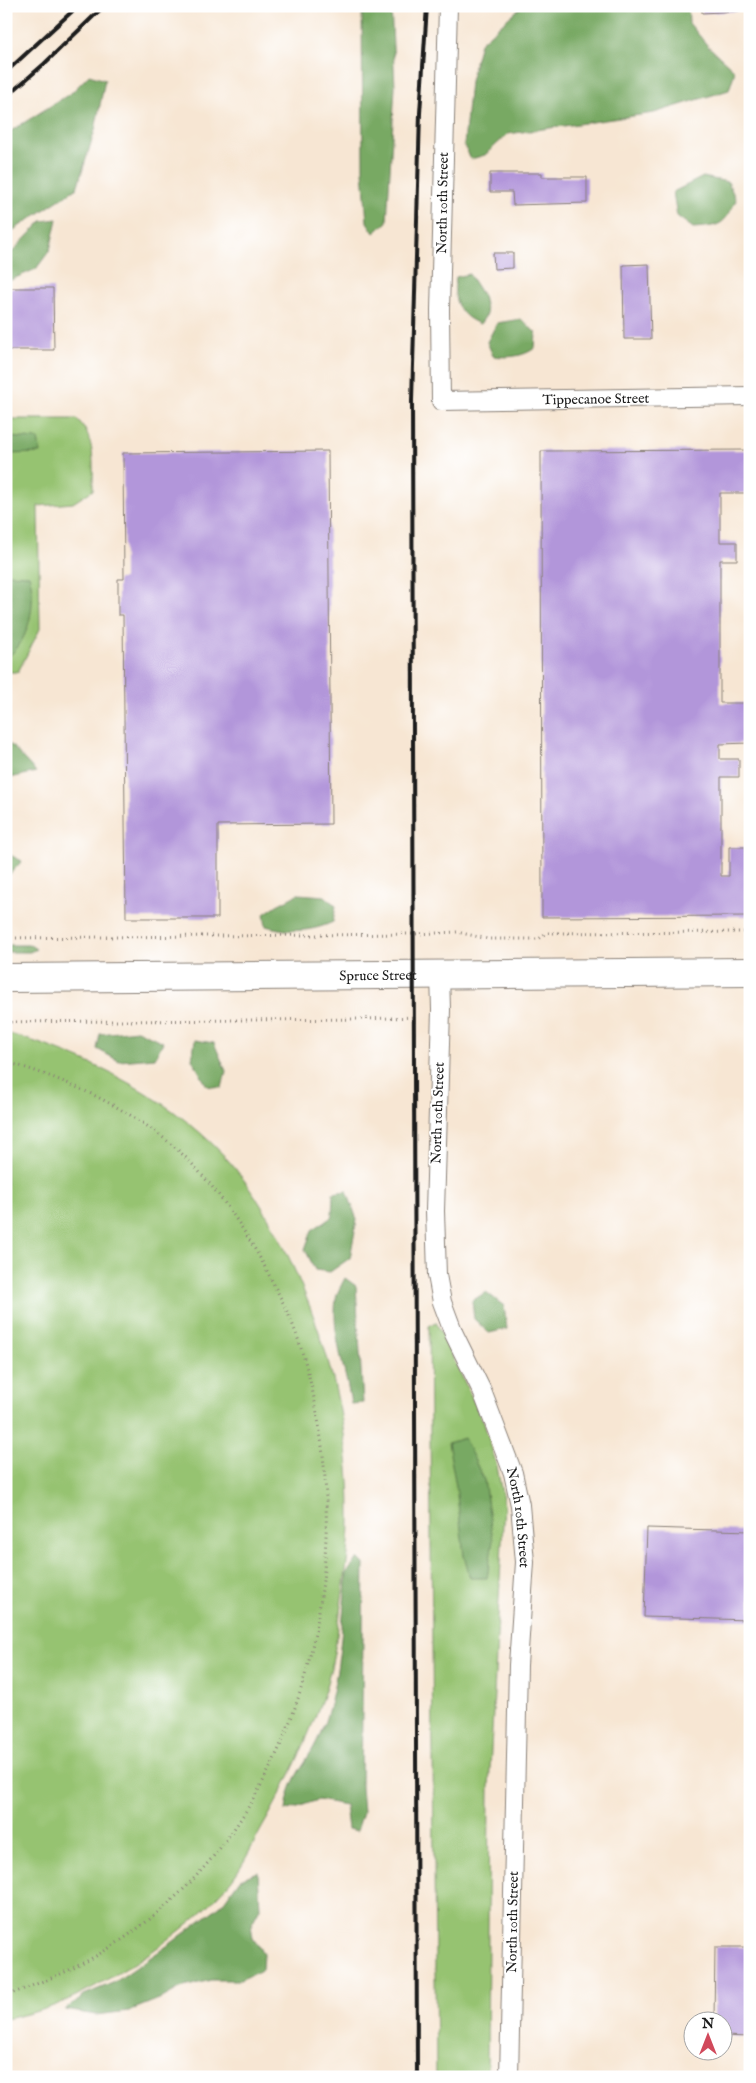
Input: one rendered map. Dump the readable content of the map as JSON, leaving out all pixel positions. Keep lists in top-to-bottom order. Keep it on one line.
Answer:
{"streets":{"street":["Spruce Street"],"lane":["North 10th Street","Tippecanoe Street"]},"crossings":[["North 10th Street","Tippecanoe Street"],["North 10th Street","Spruce Street"]],"north":"top"}
